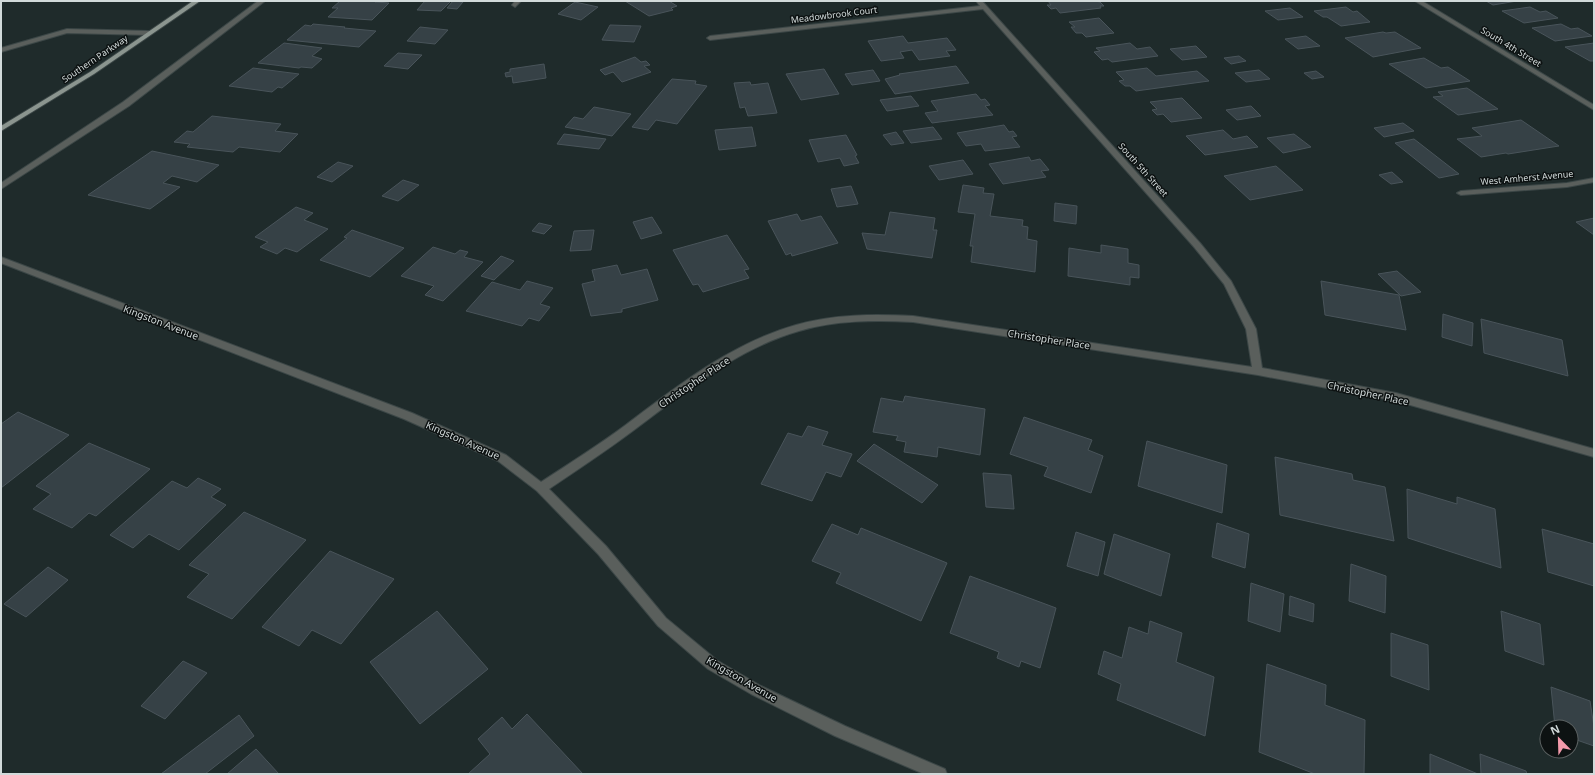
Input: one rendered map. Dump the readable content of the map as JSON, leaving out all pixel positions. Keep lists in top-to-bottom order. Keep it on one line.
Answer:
{"streets":{"main road":["Southern Parkway"],"street":["Meadowbrook Court","South 4th Street","South 5th Street","West Amherst Avenue","Kingston Avenue","Christopher Place"]},"crossings":[["Meadowbrook Court","South 5th Street"],["South 5th Street","Christopher Place"],["Kingston Avenue","Christopher Place"]],"north":"top left"}
